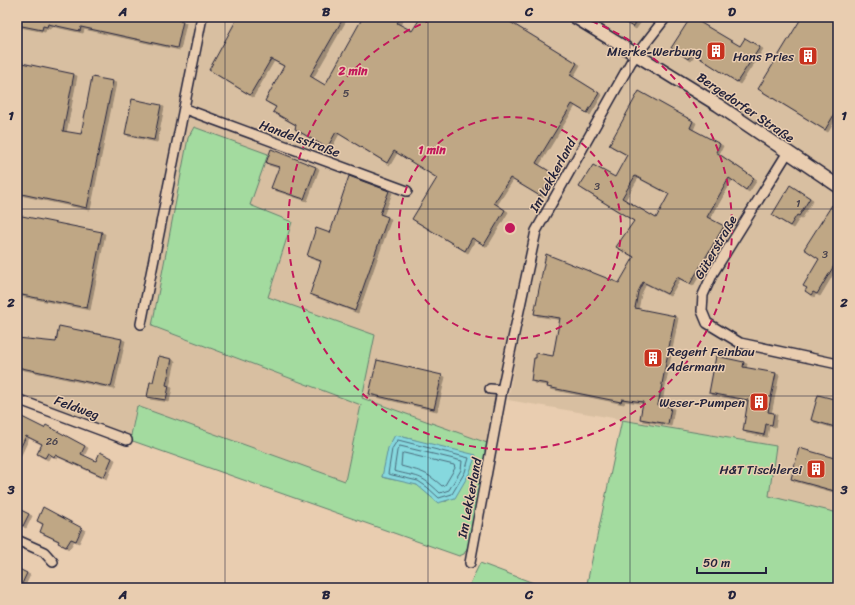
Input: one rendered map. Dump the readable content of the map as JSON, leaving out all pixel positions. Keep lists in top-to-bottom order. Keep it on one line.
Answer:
{"streets":{"street":["Bergedorfer Straße","Handelsstraße","Im Lekkerland","Güterstraße","Feldweg"]},"crossings":[["Bergedorfer Straße","Im Lekkerland"],["Bergedorfer Straße","Güterstraße"]],"places":{"building":["Mierke-Werbung","Hans Pries","Regent Feinbau Adermann","Weser-Pumpen","H&T Tischlerei"]},"house_numbers":["5","3","1","3","26"],"scale_bar":"50 m","grid":{"columns":["A","B","C","D"],"rows":["1","2","3"]},"rings":["2 min","1 min"]}
